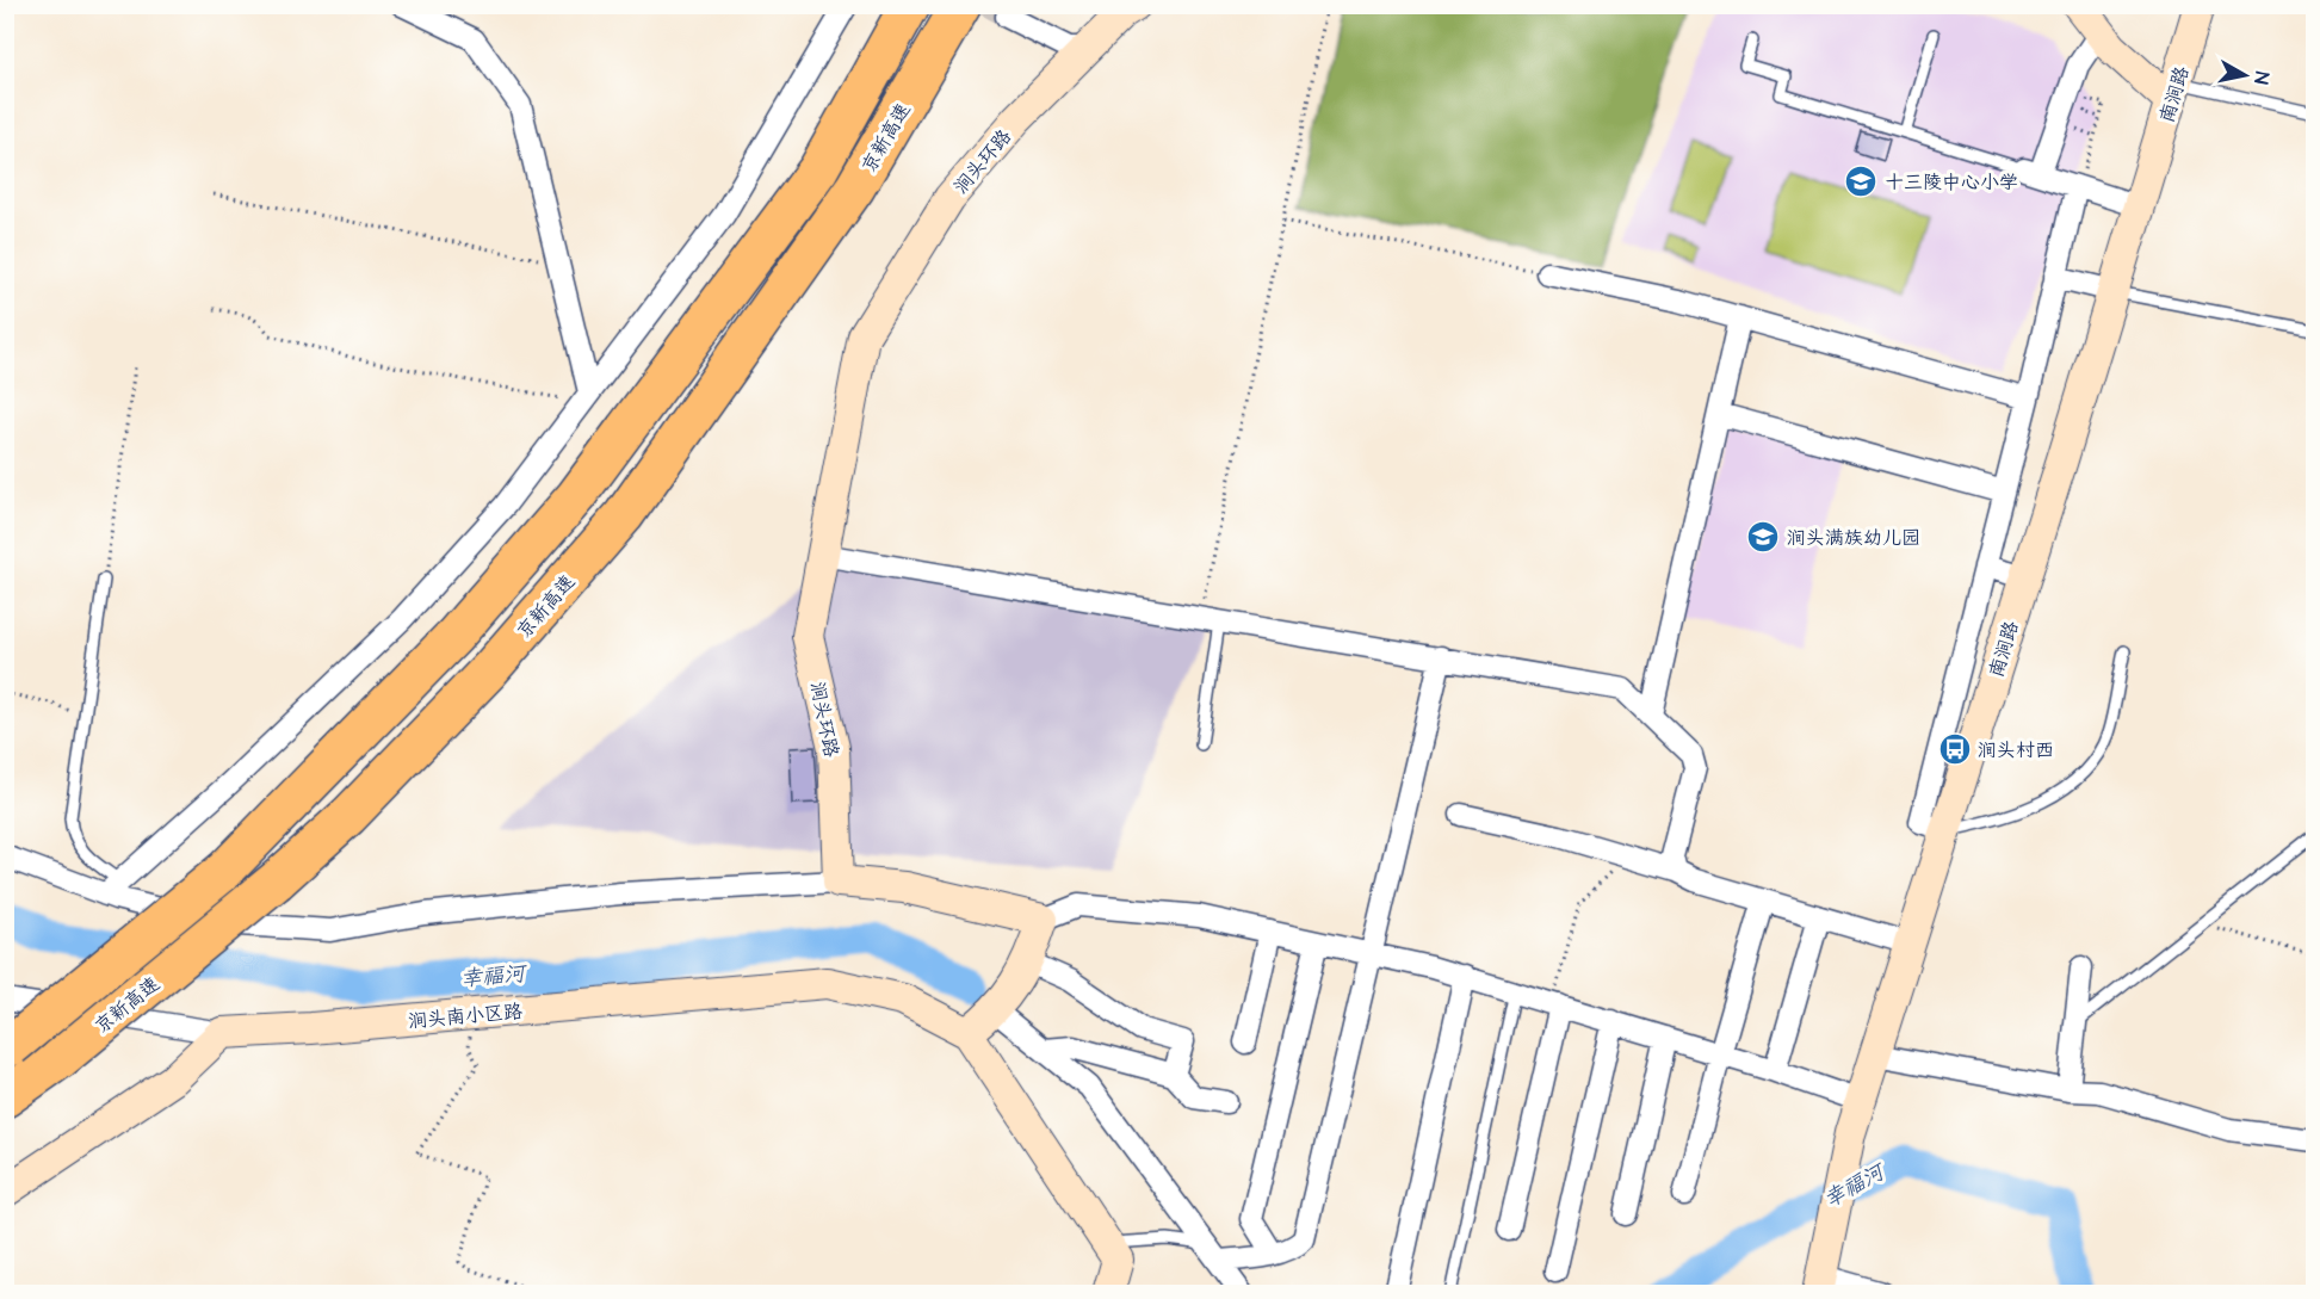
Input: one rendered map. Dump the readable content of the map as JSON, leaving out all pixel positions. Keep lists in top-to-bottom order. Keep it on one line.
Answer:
{"streets":{"highway":["京新高速"],"street":["南涧路","涧头环路","涧头南小区路"]},"water":["幸福河"],"places":{"school or university":["十三陵中心小学","涧头满族幼儿园"],"bus stop":["涧头村西"]},"north":"right"}
